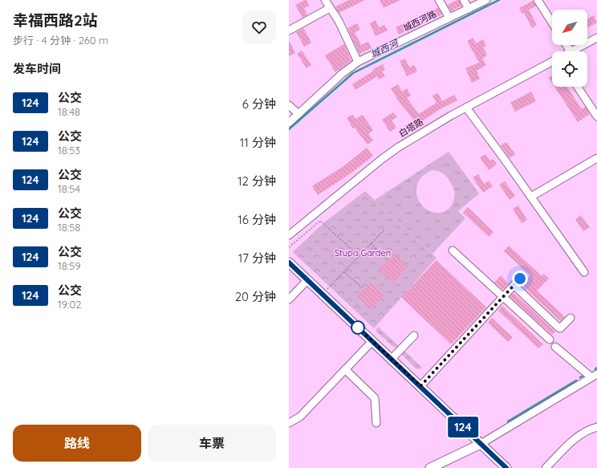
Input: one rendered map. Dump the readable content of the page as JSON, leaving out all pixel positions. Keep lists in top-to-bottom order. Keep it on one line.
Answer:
{"streets":{"street":["城西河路","白塔路"]},"water":["城西河"],"parks":["Stupa Garden"],"lines":["bus line 124"],"north":"bottom left","page":{"heading":[["幸福西路2站","步行 · 4 分钟 · 260 m"],"发车时间"],"on_map":"124","list":[{"mark":"124","name":"公交","note":"18:48","value":"6 分钟"},{"mark":"124","name":"公交","note":"18:53","value":"11 分钟"},{"mark":"124","name":"公交","note":"18:54","value":"12 分钟"},{"mark":"124","name":"公交","note":"18:58","value":"16 分钟"},{"mark":"124","name":"公交","note":"18:59","value":"17 分钟"},{"mark":"124","name":"公交","note":"19:02","value":"20 分钟"}],"buttons":["路线","车票"]}}
